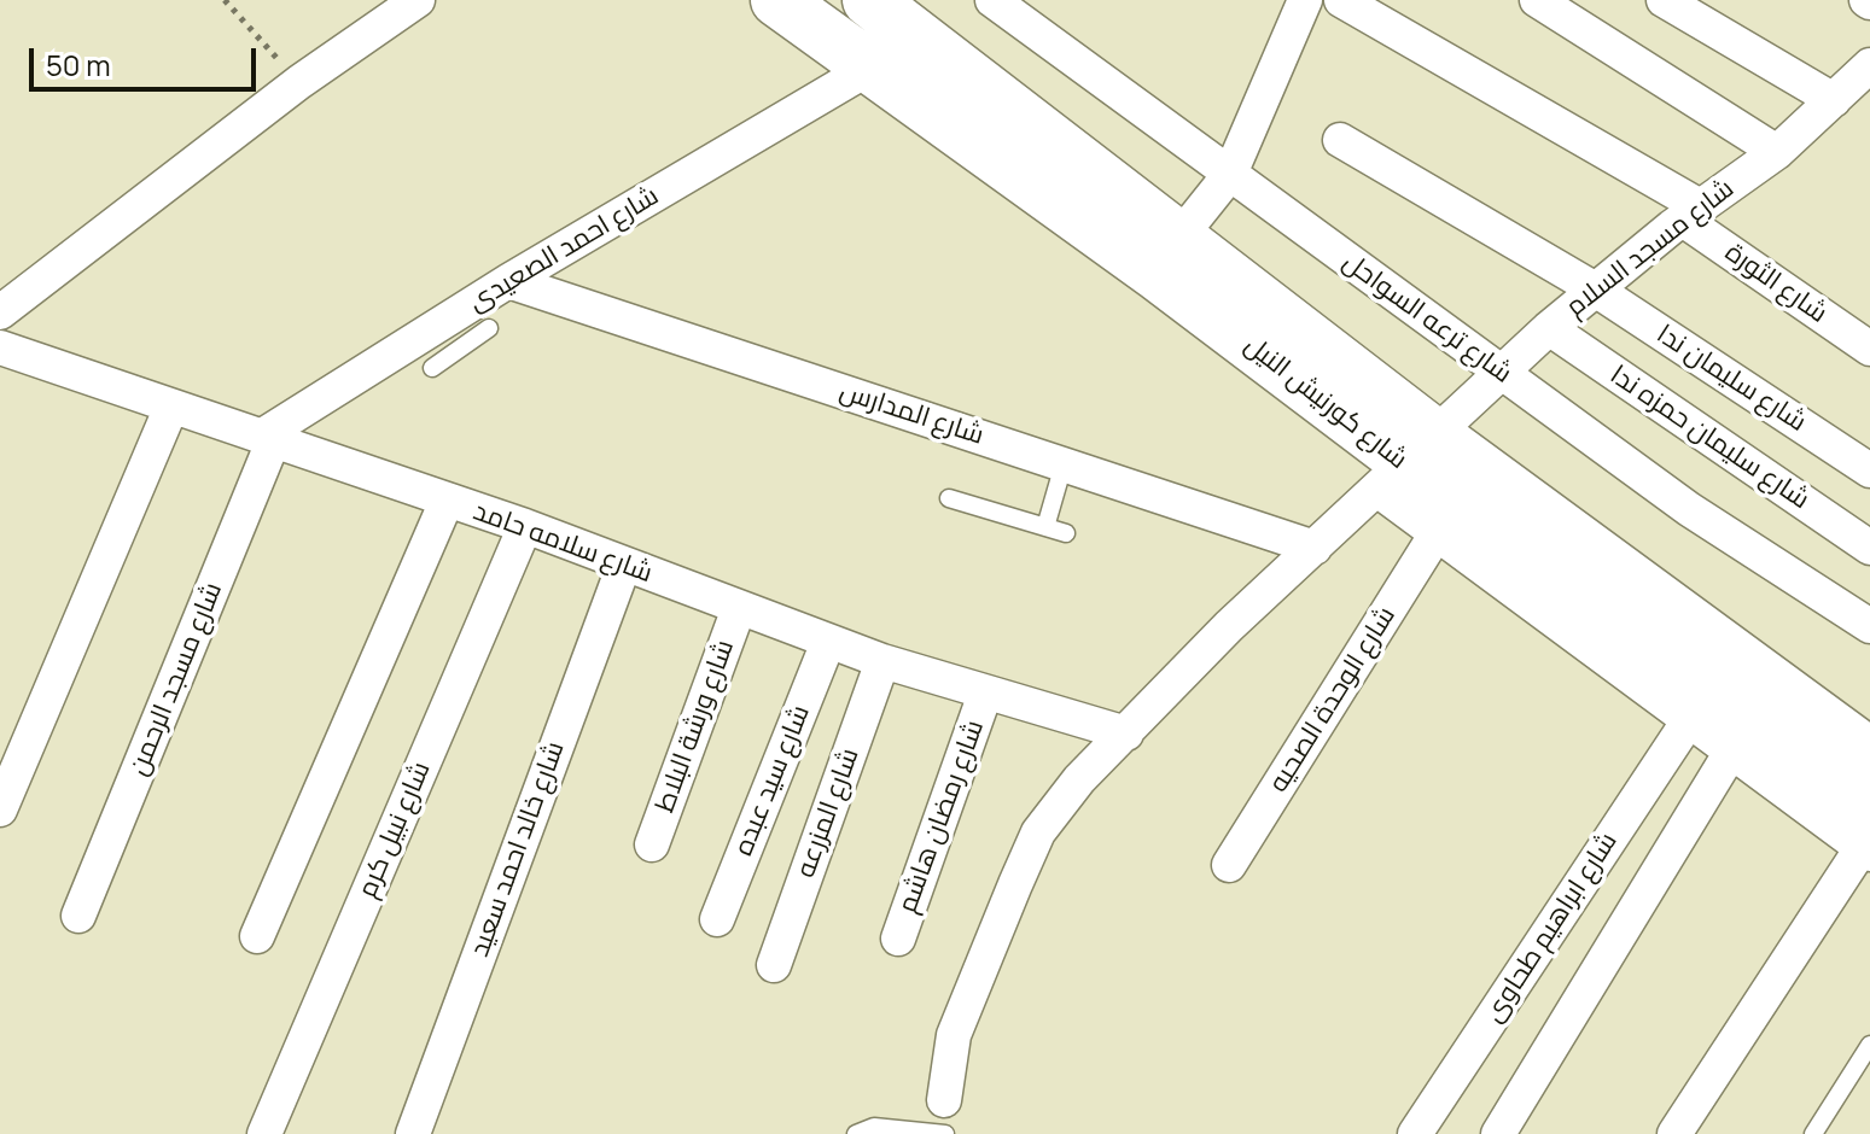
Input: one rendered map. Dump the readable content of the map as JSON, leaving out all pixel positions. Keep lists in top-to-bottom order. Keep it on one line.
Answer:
{"streets":{"main road":["شارع كورنيش النيل"],"street":["شارع مسجد السلام","شارع احمد الصعيدى","شارع الثورة","شارع ترعه السواحل","شارع سليمان ندا","شارع المدارس","شارع سليمان حمزه ندا","شارع سلامه حامد","شارع مسجد الرحمن","شارع الوحدة الصحيه","شارع ورشة البلاط","شارع سيد عبده","شارع المزرعه","شارع رمضان هاشم","شارع نبيل كرم","شارع خالد احمد سعيد","شارع ابراهيم طحاوى"]},"crossings":[["شارع مسجد السلام","شارع الثورة"],["شارع مسجد السلام","شارع ترعه السواحل"],["شارع مسجد السلام","شارع سليمان ندا"],["شارع مسجد السلام","شارع كورنيش النيل"],["شارع مسجد السلام","شارع المدارس"],["شارع مسجد السلام","شارع سليمان حمزه ندا"],["شارع مسجد السلام","شارع سلامه حامد"],["شارع احمد الصعيدى","شارع كورنيش النيل"],["شارع احمد الصعيدى","شارع المدارس"],["شارع احمد الصعيدى","شارع سلامه حامد"],["شارع احمد الصعيدى","شارع مسجد الرحمن"],["شارع سلامه حامد","شارع مسجد الرحمن"],["شارع سلامه حامد","شارع ورشة البلاط"],["شارع سلامه حامد","شارع سيد عبده"],["شارع سلامه حامد","شارع المزرعه"],["شارع سلامه حامد","شارع رمضان هاشم"],["شارع سلامه حامد","شارع نبيل كرم"],["شارع سلامه حامد","شارع خالد احمد سعيد"]],"scale_bar":"50 m"}
